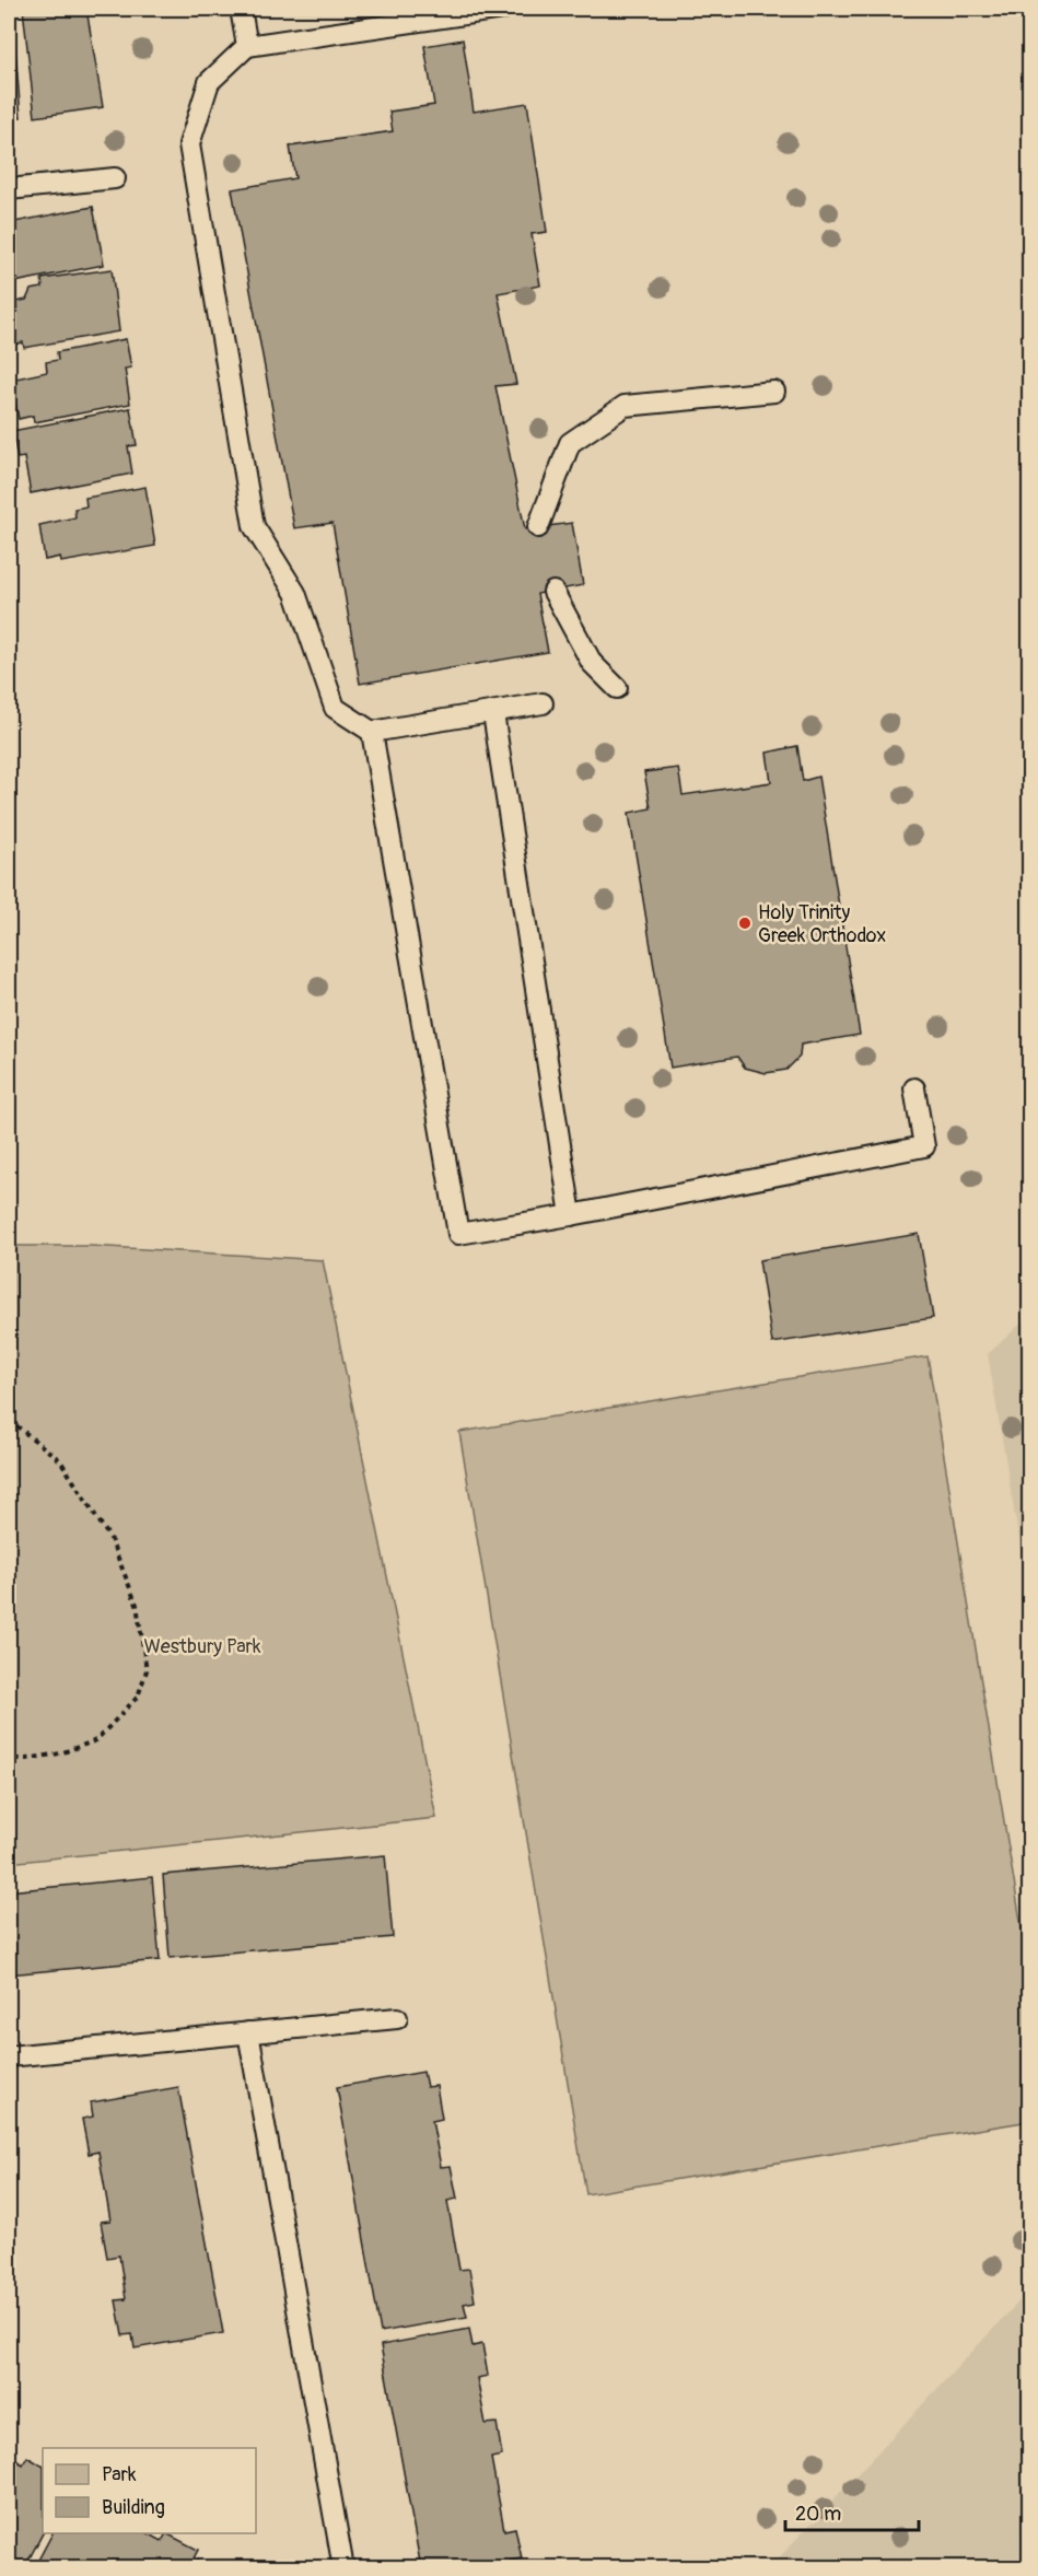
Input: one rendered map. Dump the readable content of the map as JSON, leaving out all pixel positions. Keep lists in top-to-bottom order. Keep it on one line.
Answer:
{"parks":["Westbury Park"],"places":["Holy Trinity Greek Orthodox"],"legend":["Park","Building"],"scale_bar":"20 m"}
